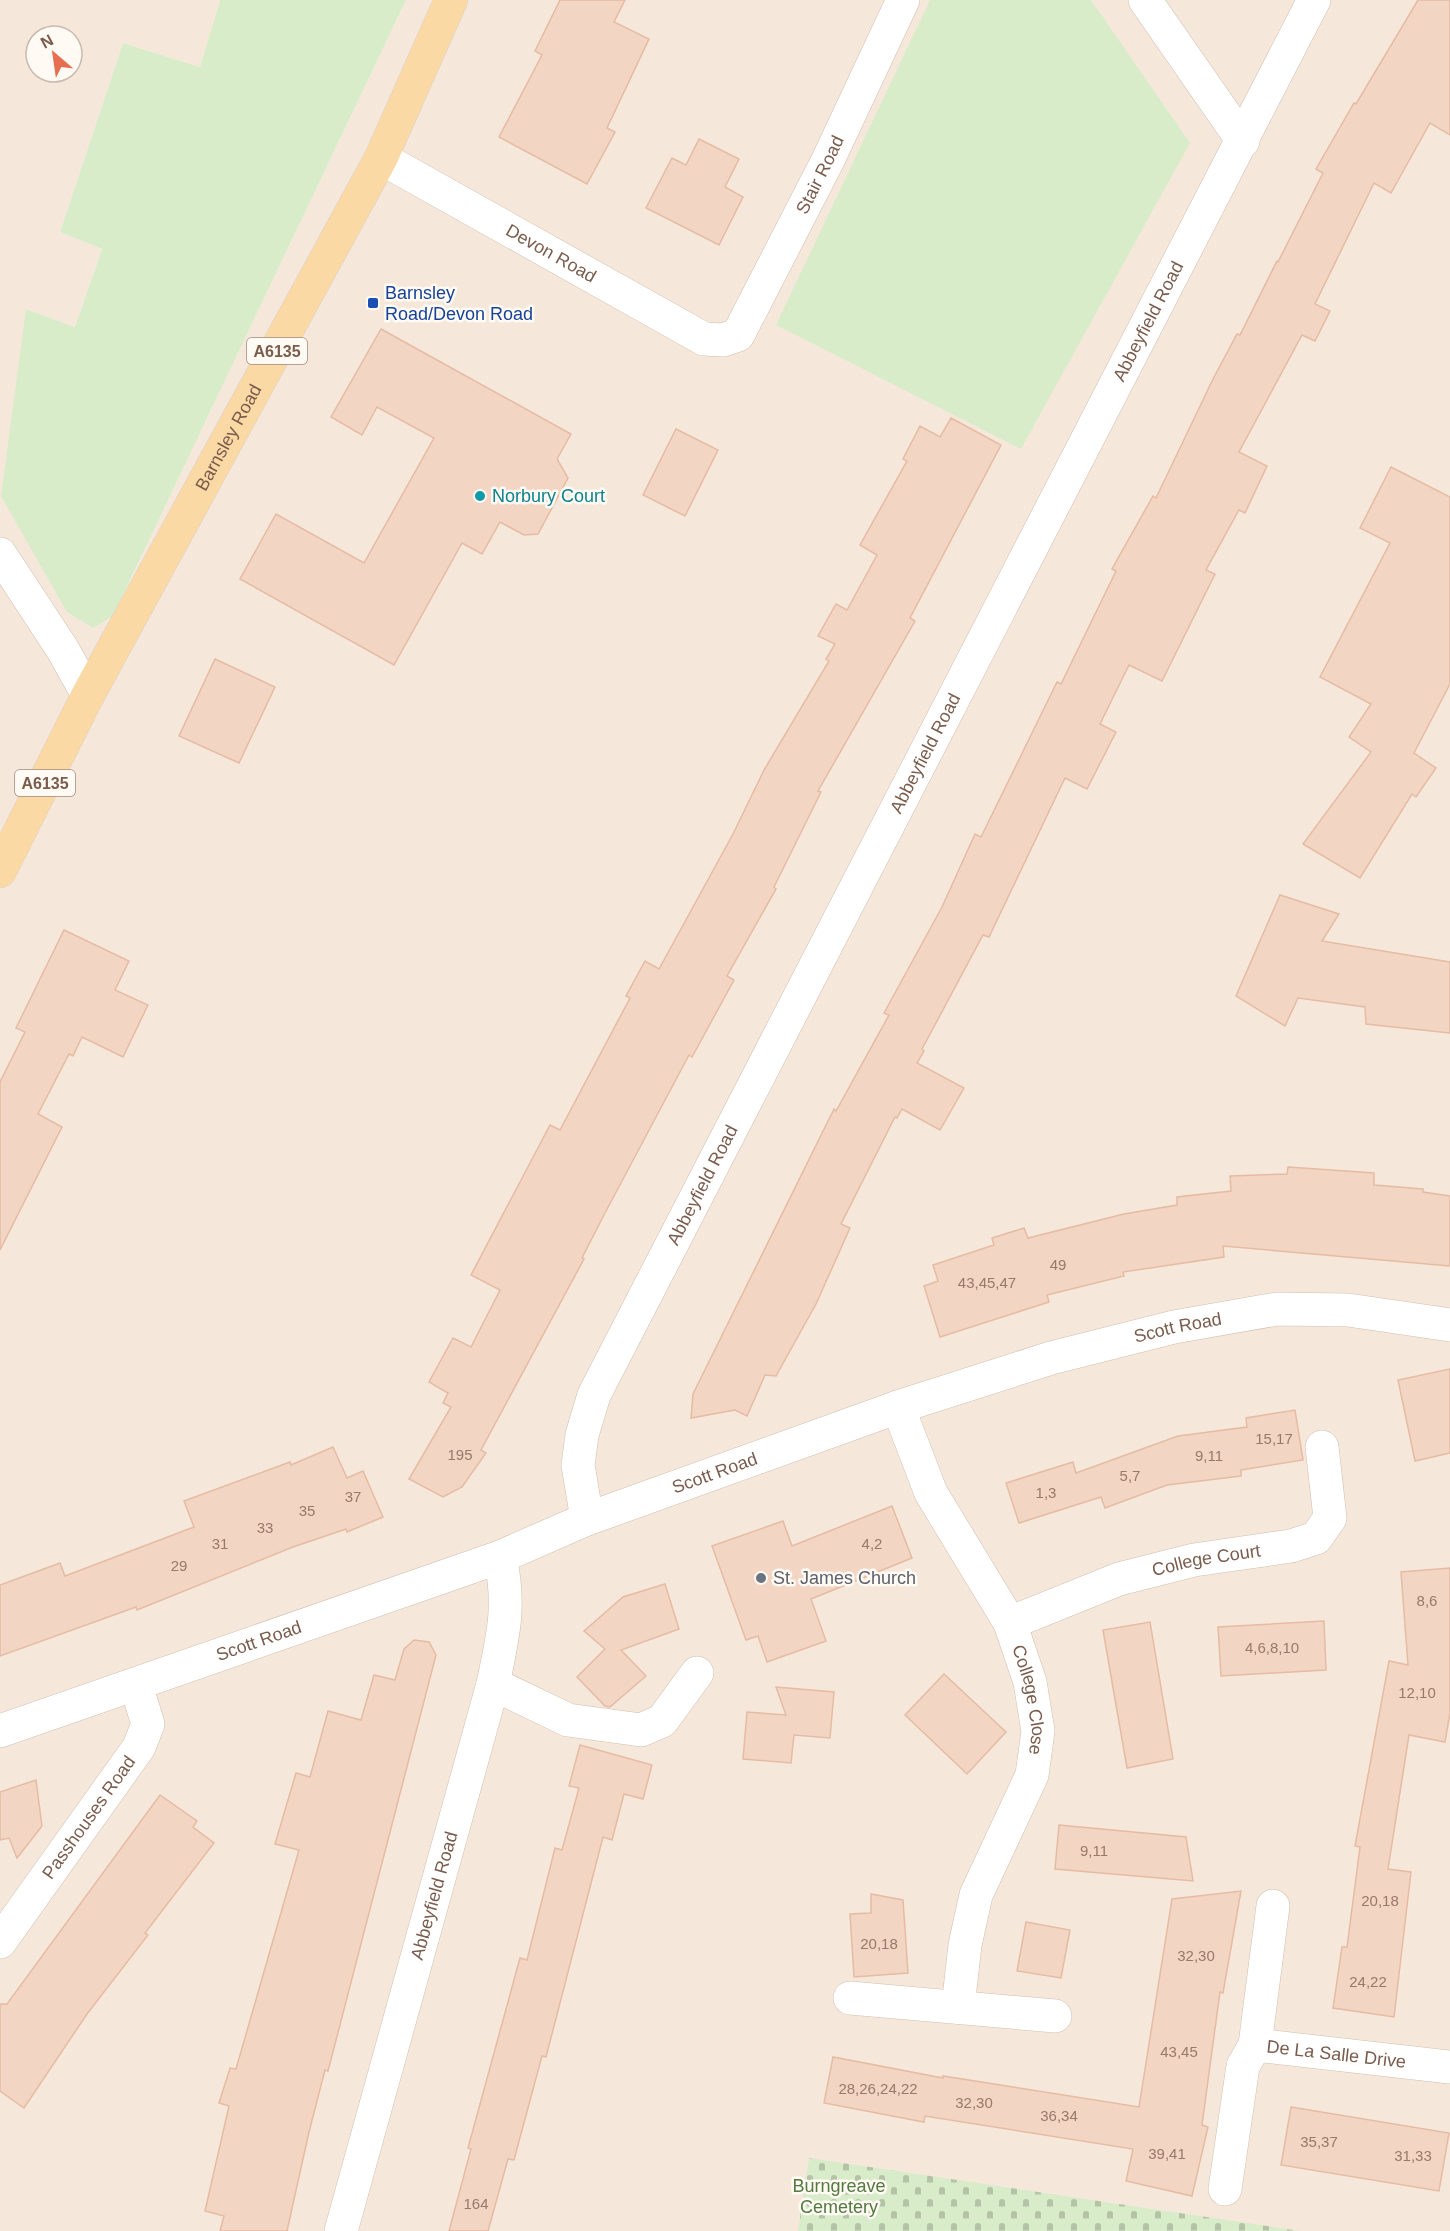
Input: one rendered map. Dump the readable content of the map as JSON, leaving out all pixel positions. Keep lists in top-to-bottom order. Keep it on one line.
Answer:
{"streets":{"main road":["A6135","Barnsley Road"],"street":["Stair Road","Devon Road","Abbeyfield Road","Scott Road","College Court","College Close","Passhouses Road","De La Salle Drive"]},"crossings":[["Stair Road","Devon Road"],["Devon Road","Barnsley Road"],["Abbeyfield Road","Scott Road"],["Scott Road","College Close"],["Scott Road","Passhouses Road"],["College Court","College Close"]],"parks":["Burngreave Cemetery"],"places":{"transit":["Barnsley Road/Devon Road"],"other":["Norbury Court","St. James Church"]},"house_numbers":["49","43,45,47","15,17","195","9,11","5,7","1,3","37","35","33","31","4,2","29","8,6","4,6,8,10","12,10","9,11","20,18","20,18","32,30","24,22","43,45","28,26,24,22","32,30","36,34","35,37","39,41","31,33","164"],"north":"top left"}
